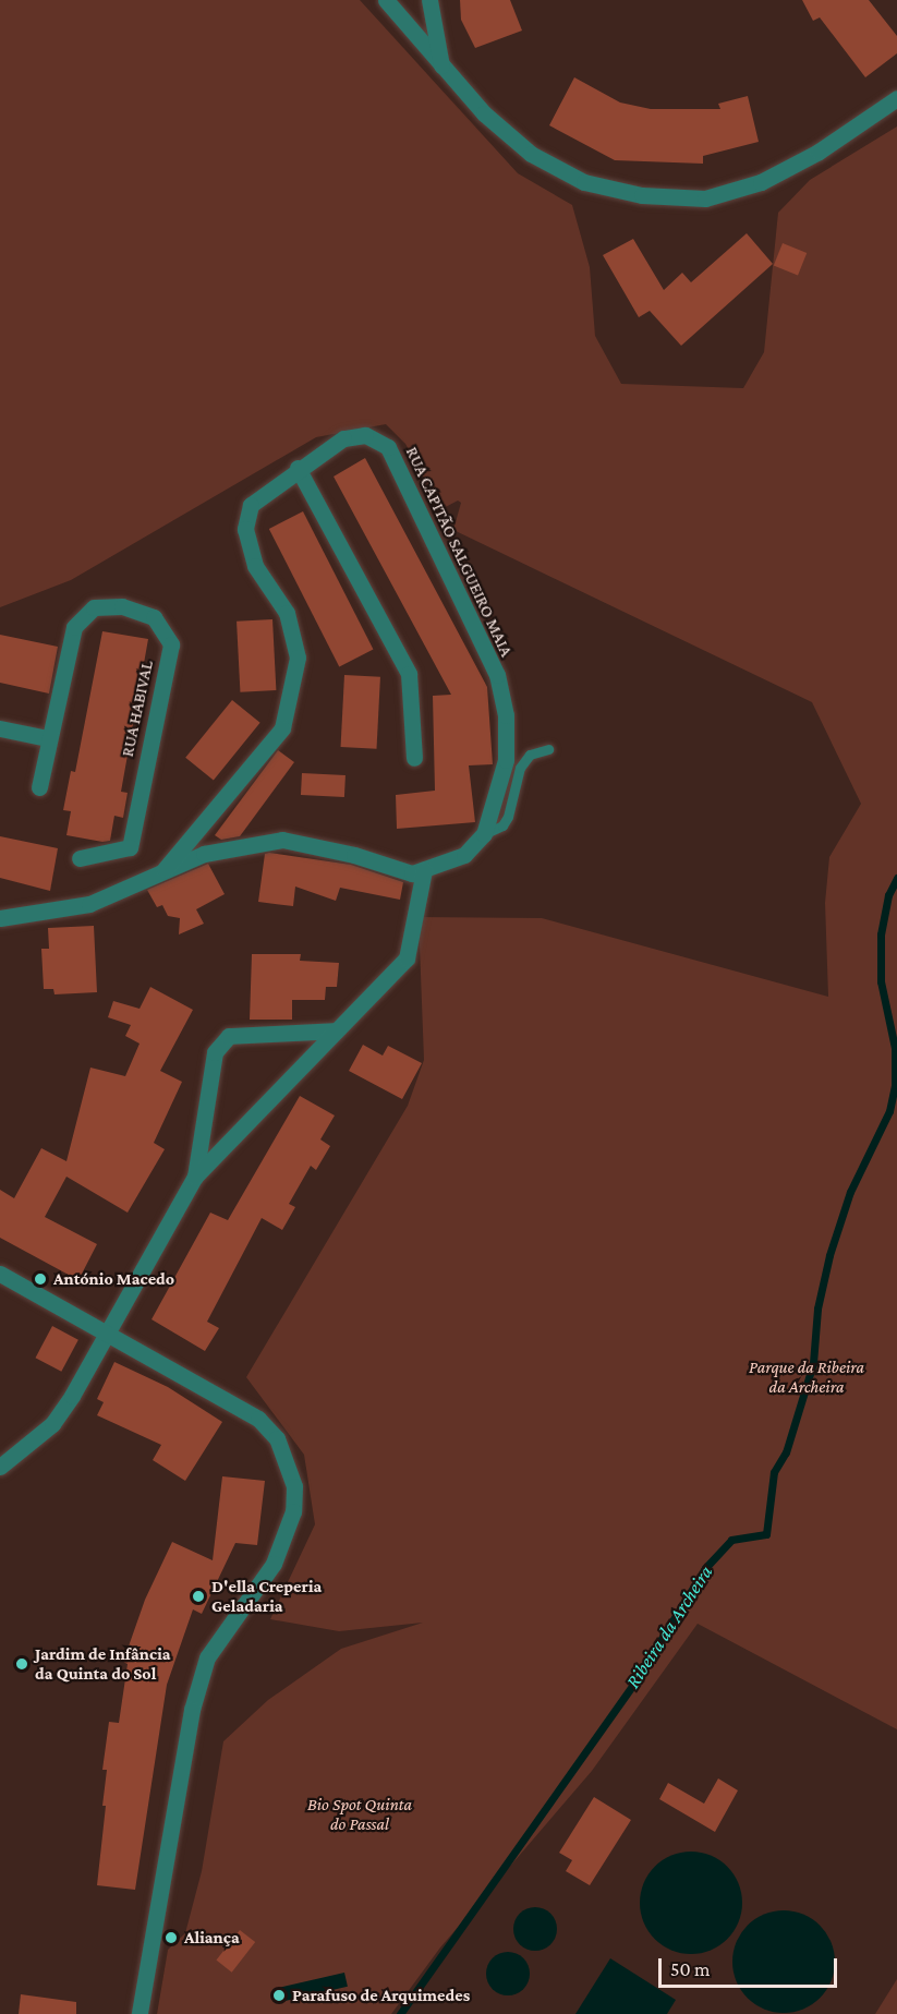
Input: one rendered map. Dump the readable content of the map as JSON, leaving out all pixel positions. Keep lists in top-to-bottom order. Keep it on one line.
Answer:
{"streets":{"street":["RUA CAPITÃO SALGUEIRO MAIA","RUA HABIVAL"]},"water":["Ribeira da Archeira"],"parks":["Parque da Ribeira da Archeira","Bio Spot Quinta do Passal"],"places":["António Macedo","D'ella Creperia Geladaria","Jardim de Infância da Quinta do Sol","Aliança","Parafuso de Arquimedes"],"scale_bar":"50 m"}
